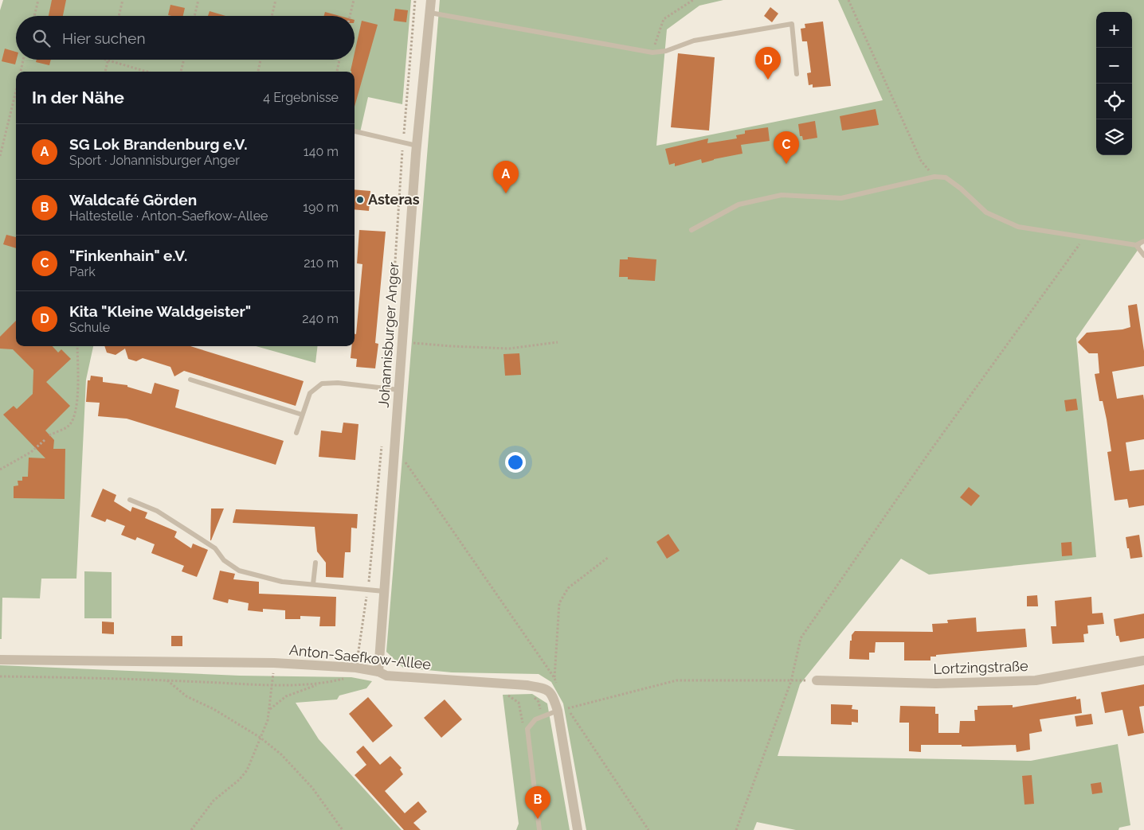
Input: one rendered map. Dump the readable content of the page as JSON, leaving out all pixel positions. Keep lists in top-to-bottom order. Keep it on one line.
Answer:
{"streets":{"street":["Johannisburger Anger","Anton-Saefkow-Allee","Lortzingstraße"]},"crossings":[["Johannisburger Anger","Anton-Saefkow-Allee"]],"places":["Asteras"],"page":{"map_buttons":["+","−"],"search":"Hier suchen","pins":["D","C","A","B"],"heading":["In der Nähe","4 Ergebnisse"],"list":[{"mark":"A","name":"SG Lok Brandenburg e.V.","note":"Sport · Johannisburger Anger","value":"140 m"},{"mark":"B","name":"Waldcafé Görden","note":"Haltestelle · Anton-Saefkow-Allee","value":"190 m"},{"mark":"C","name":"\"Finkenhain\" e.V.","note":"Park","value":"210 m"},{"mark":"D","name":"Kita \"Kleine Waldgeister\"","note":"Schule","value":"240 m"}]}}
